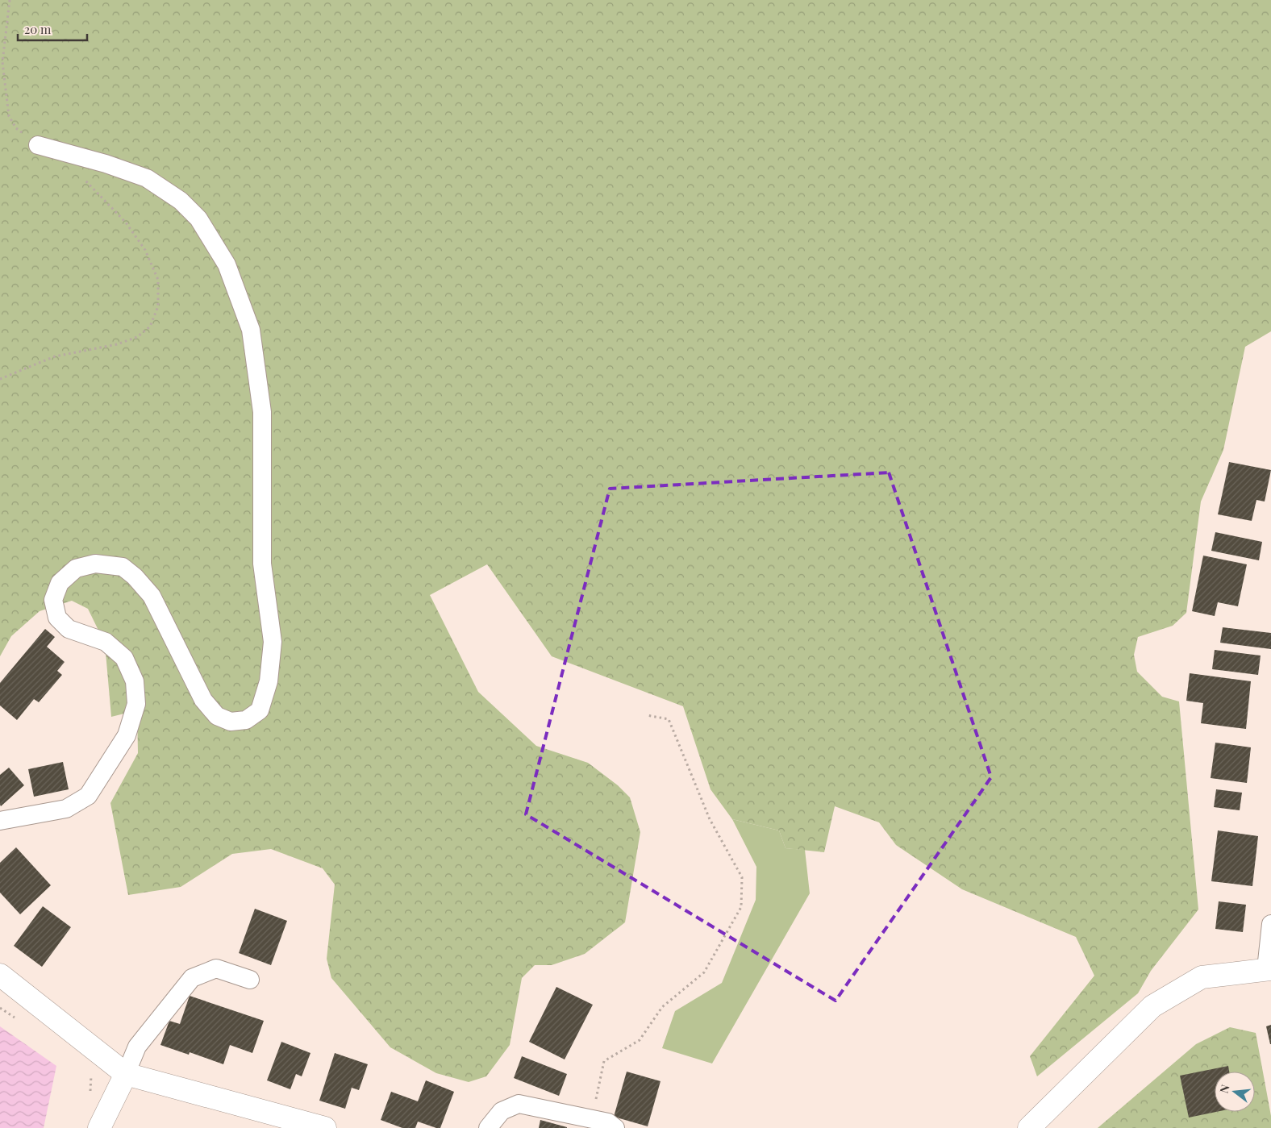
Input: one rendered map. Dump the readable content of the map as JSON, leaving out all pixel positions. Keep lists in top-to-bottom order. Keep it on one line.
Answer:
{"scale_bar":"20 m","north":"left"}
